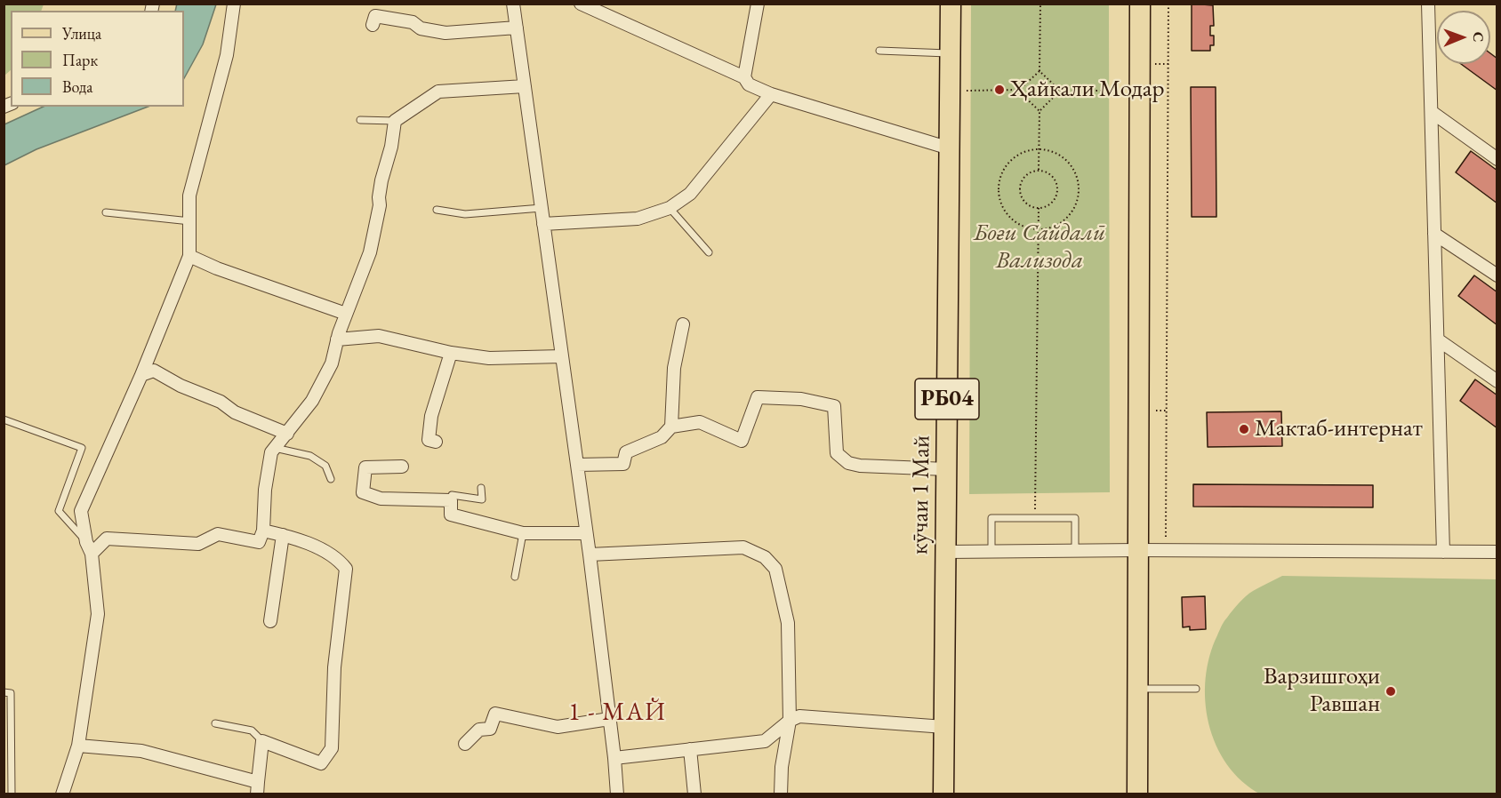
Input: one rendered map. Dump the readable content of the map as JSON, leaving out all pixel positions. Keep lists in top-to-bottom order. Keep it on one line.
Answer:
{"streets":{"main road":["РБ04","кӯчаи 1 Май"]},"districts":["1 - МАЙ"],"parks":["Боғи Сайдалӣ Вализода"],"places":["Ҳайкали Модар","Мактаб-интернат","Варзишгоҳи Равшан"],"legend":["Улица","Парк","Вода"],"north":"right"}
